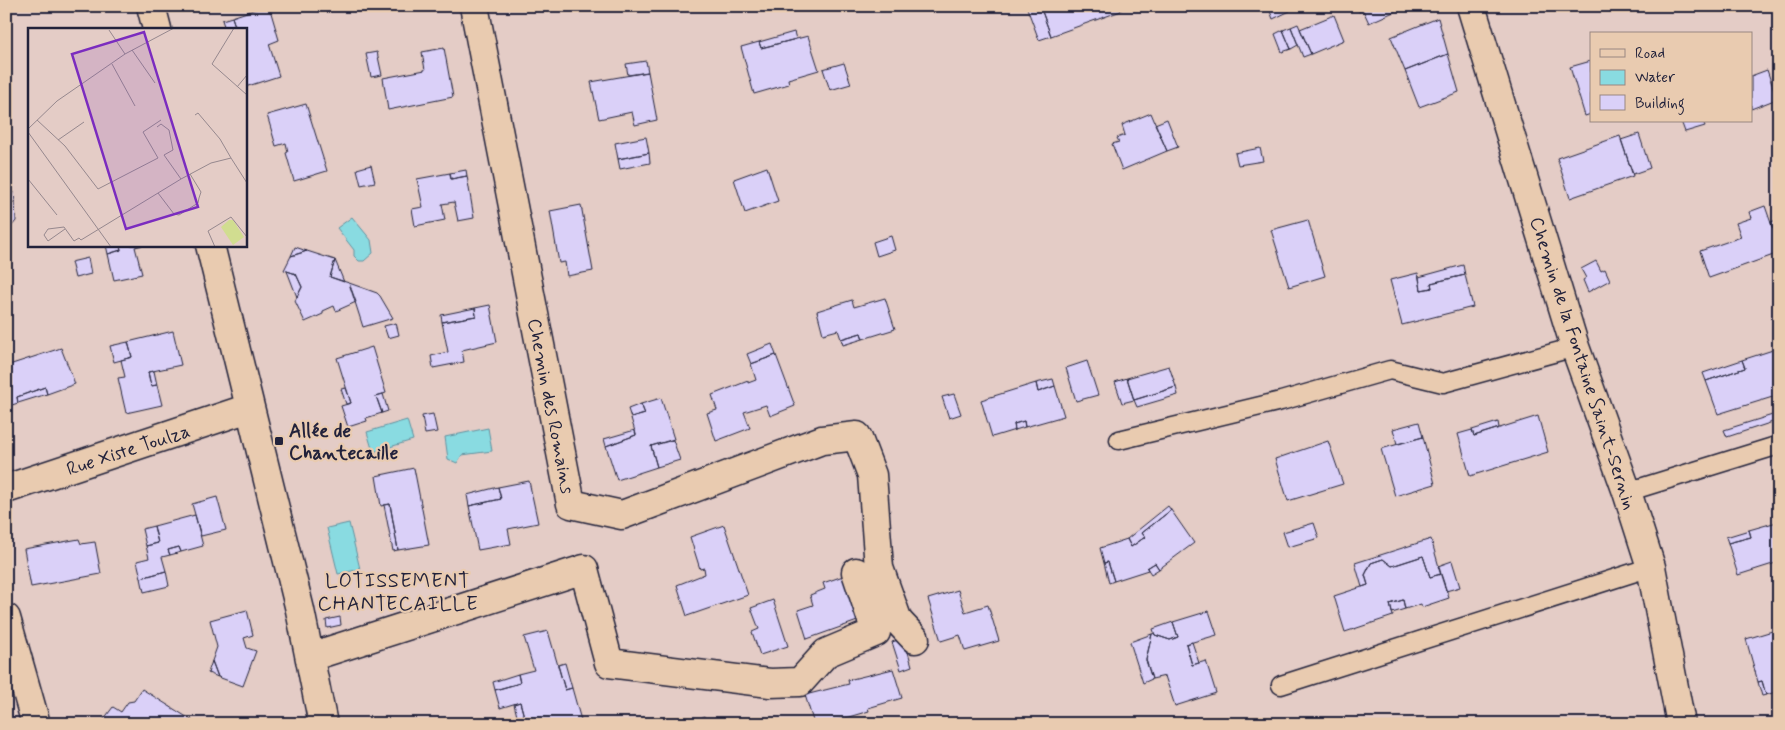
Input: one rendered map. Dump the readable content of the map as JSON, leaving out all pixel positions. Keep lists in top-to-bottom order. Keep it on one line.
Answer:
{"streets":{"street":["Chemin de la Fontaine Saint-Sernin","Chemin des Romains","Rue Xiste Toulza"]},"districts":["LOTISSEMENT CHANTECAILLE"],"places":{"transit":["Allée de Chantecaille"]},"legend":["Road","Water","Building"]}
